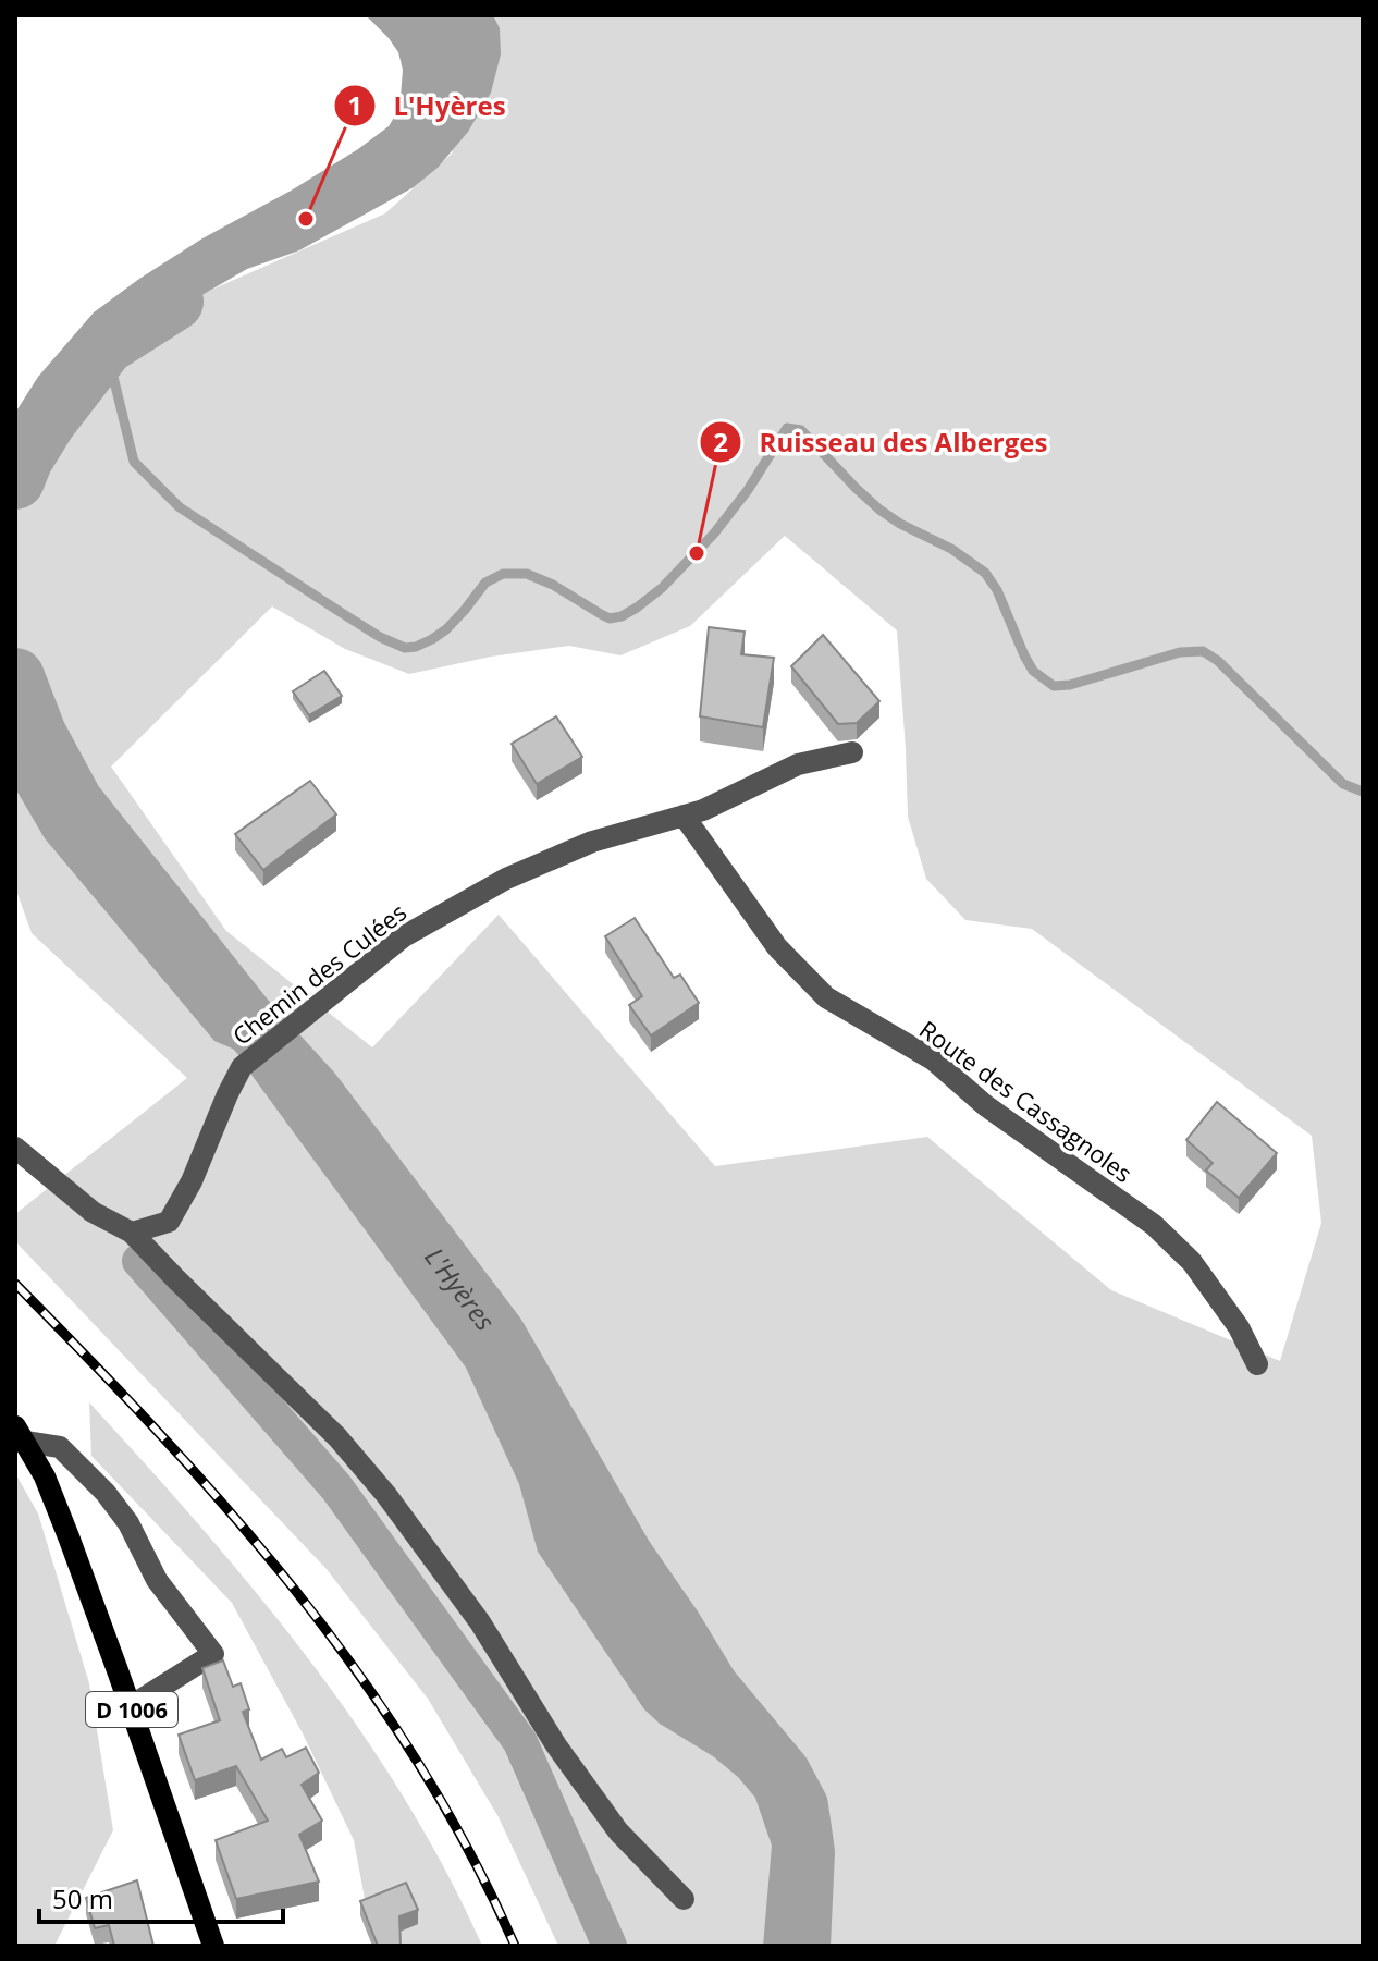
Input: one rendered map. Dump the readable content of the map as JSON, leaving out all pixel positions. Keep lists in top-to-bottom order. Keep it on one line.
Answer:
{"streets":{"main road":["D 1006"],"street":["Chemin des Culées","Route des Cassagnoles"]},"crossings":[["Chemin des Culées","Route des Cassagnoles"]],"water":["L'Hyères"],"places":["L'Hyères","Ruisseau des Alberges"],"scale_bar":"50 m"}
